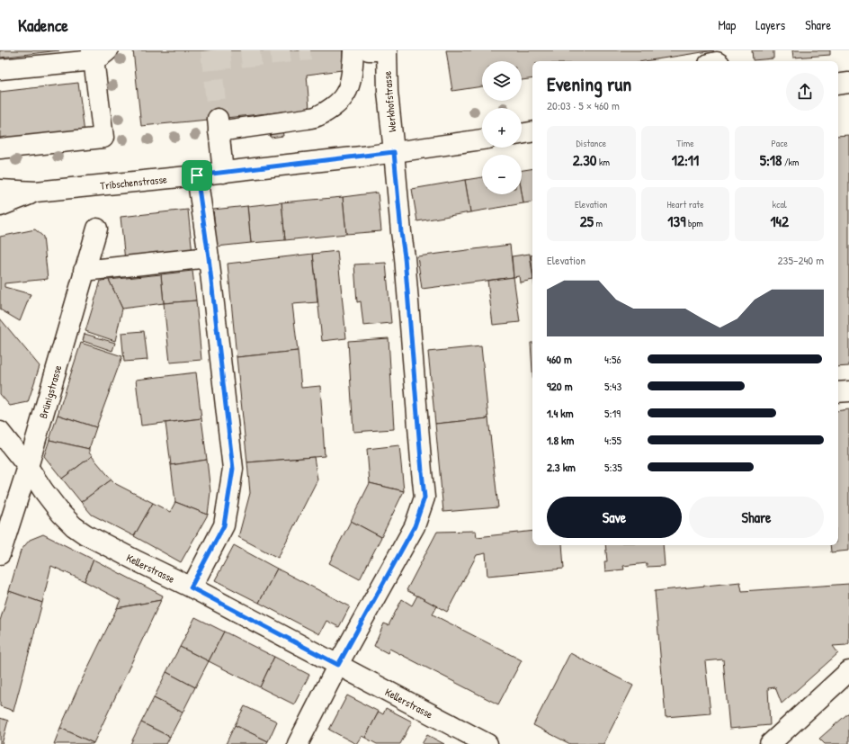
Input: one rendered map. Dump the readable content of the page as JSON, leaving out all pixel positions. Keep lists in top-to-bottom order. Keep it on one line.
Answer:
{"streets":{"street":["Werkhofstrasse","Tribschenstrasse","Brünigstrasse","Kellerstrasse"]},"crossings":[["Werkhofstrasse","Tribschenstrasse"],["Werkhofstrasse","Kellerstrasse"],["Brünigstrasse","Kellerstrasse"]],"page":{"header":"Kadence","nav":["Map","Layers","Share"],"map_buttons":["+","−"],"heading":["Evening run","20:03 · 5 × 460 m"],"stats":[["Distance","2.30 km"],["Time","12:11"],["Pace","5:18 /km"],["Elevation","25 m"],["Heart rate","139 bpm"],["kcal","142"]],"chart":["Elevation","235–240 m"],"list":[{"name":"460 m","note":"4:56"},{"name":"920 m","note":"5:43"},{"name":"1.4 km","note":"5:19"},{"name":"1.8 km","note":"4:55"},{"name":"2.3 km","note":"5:35"}],"buttons":["Save","Share"]}}
